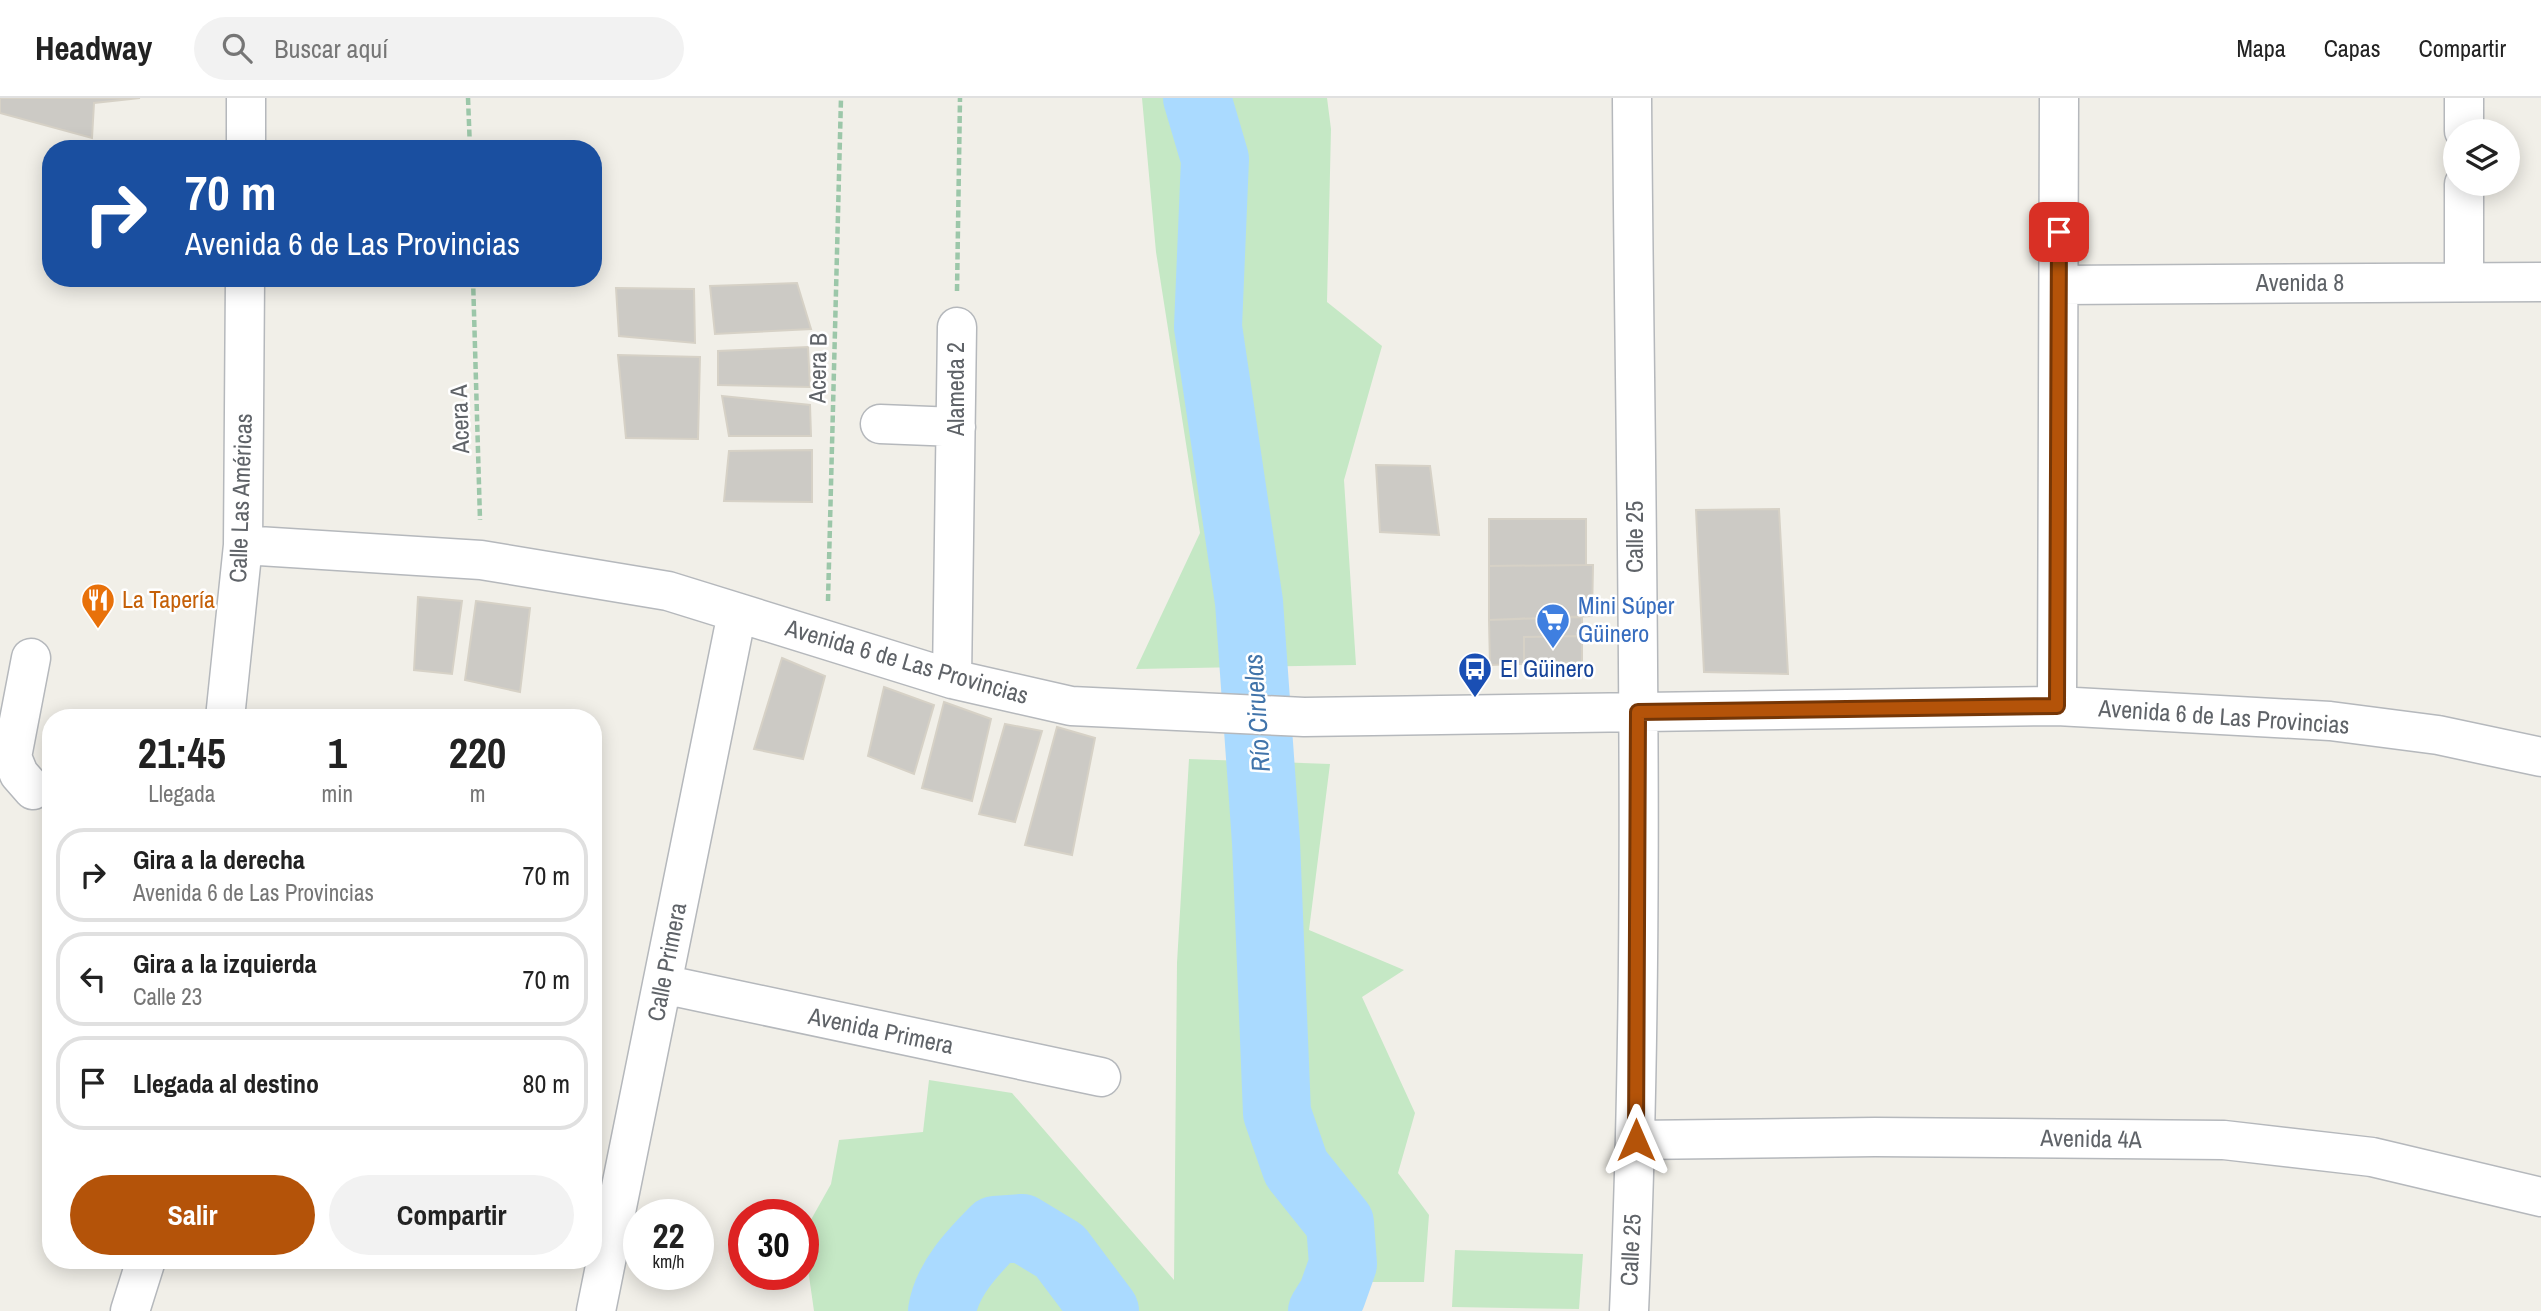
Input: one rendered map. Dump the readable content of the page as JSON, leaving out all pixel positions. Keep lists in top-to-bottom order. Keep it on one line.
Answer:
{"streets":{"street":["Avenida 8","Alameda 2","Calle Las Américas","Calle 25","Avenida 6 de Las Provincias","Calle Primera","Avenida Primera","Avenida 4A"],"path":["Acera B","Acera A"]},"crossings":[["Acera B","Avenida 6 de Las Provincias"],["Alameda 2","Avenida 6 de Las Provincias"],["Acera A","Avenida 6 de Las Provincias"],["Calle Las Américas","Avenida 6 de Las Provincias"],["Calle 25","Avenida 6 de Las Provincias"],["Calle 25","Avenida 4A"],["Avenida 6 de Las Provincias","Calle Primera"],["Calle Primera","Avenida Primera"]],"water":["Río Ciruelas"],"places":{"restaurant":["La Tapería"],"supermarket":["Mini Súper Güinero"],"bus stop":["El Güinero"]},"page":{"header":"Headway","search":"Buscar aquí","nav":["Mapa","Capas","Compartir"],"turn":["70 m","Avenida 6 de Las Provincias"],"eta":["21:45","Llegada","1","min","220","m"],"list":[{"name":"Gira a la derecha","note":"Avenida 6 de Las Provincias","value":"70 m"},{"name":"Gira a la izquierda","note":"Calle 23","value":"70 m"},{"name":"Llegada al destino","value":"80 m"}],"buttons":["Salir","Compartir"],"speed":"22 km/h","limit":"30"}}
